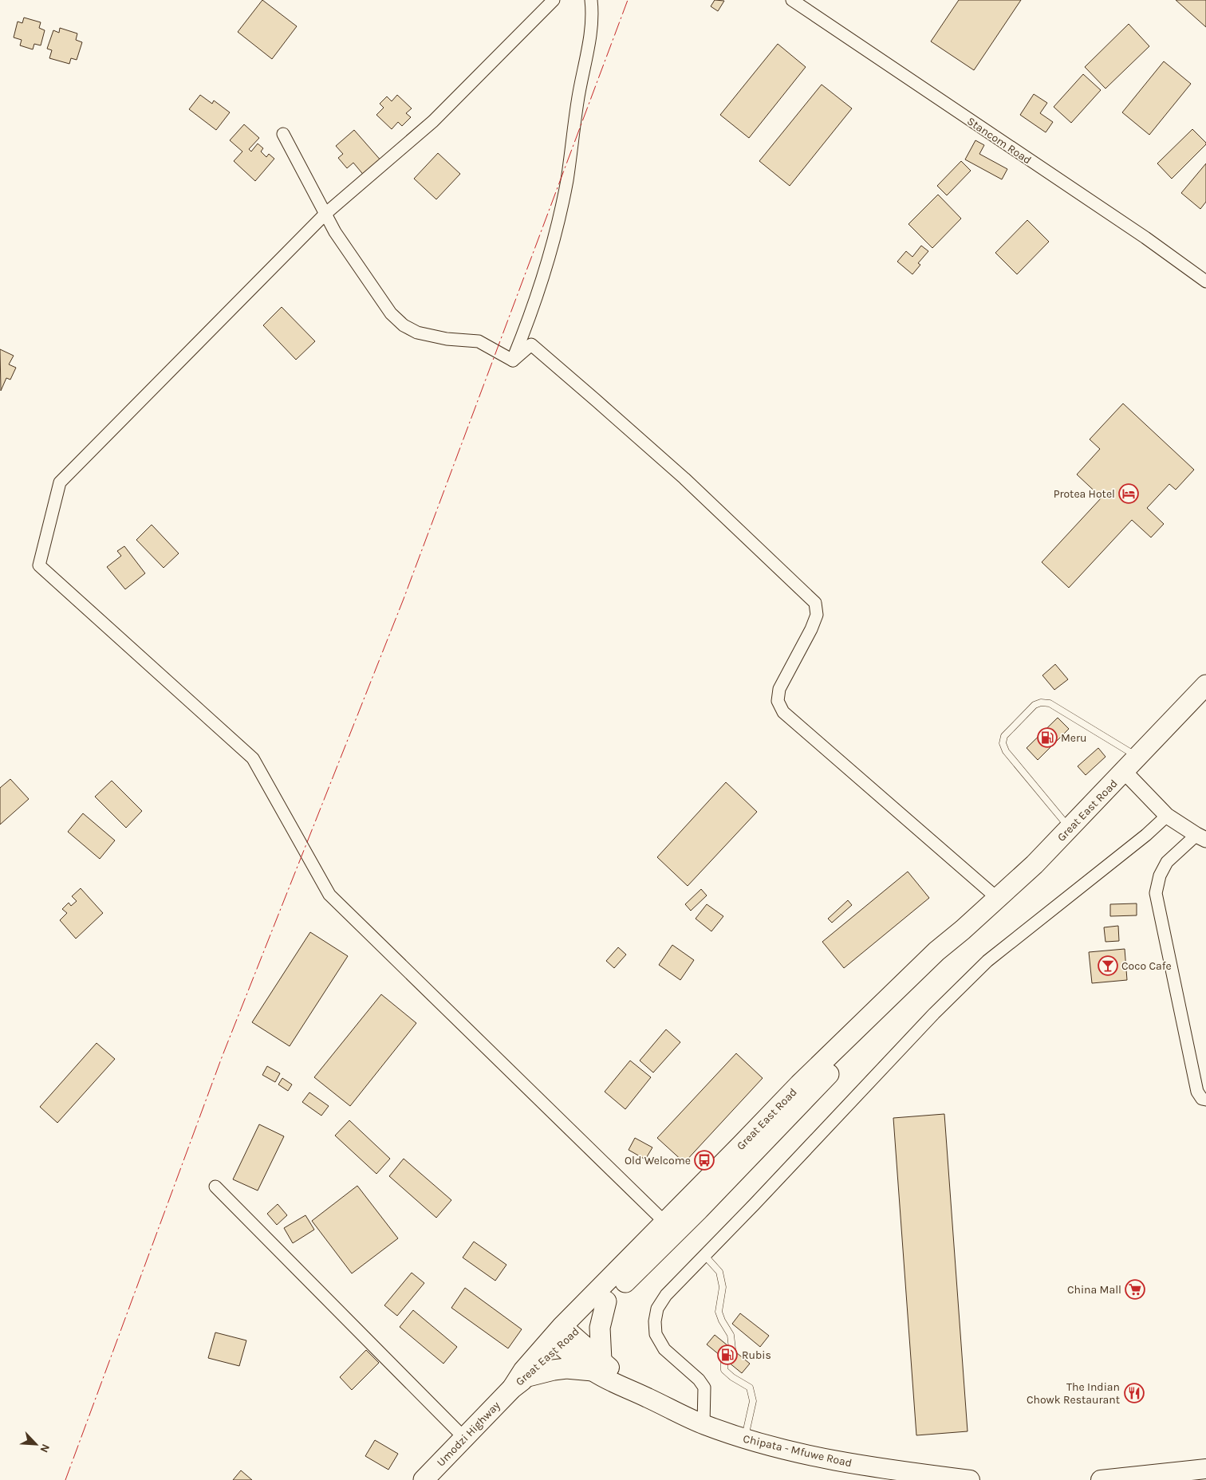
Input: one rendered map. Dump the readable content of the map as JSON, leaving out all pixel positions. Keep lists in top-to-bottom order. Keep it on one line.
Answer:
{"streets":{"highway":["Great East Road","Umodzi Highway"],"main road":["Chipata - Mfuwe Road"],"street":["Stancom Road"]},"crossings":[["Great East Road","Umodzi Highway"],["Great East Road","Chipata - Mfuwe Road"]],"places":{"hotel":["Protea Hotel"],"fuel station":["Meru","Rubis"],"bar":["Coco Cafe"],"bus stop":["Old Welcome"],"supermarket":["China Mall"],"restaurant":["The Indian Chowk Restaurant"]},"north":"bottom right"}
